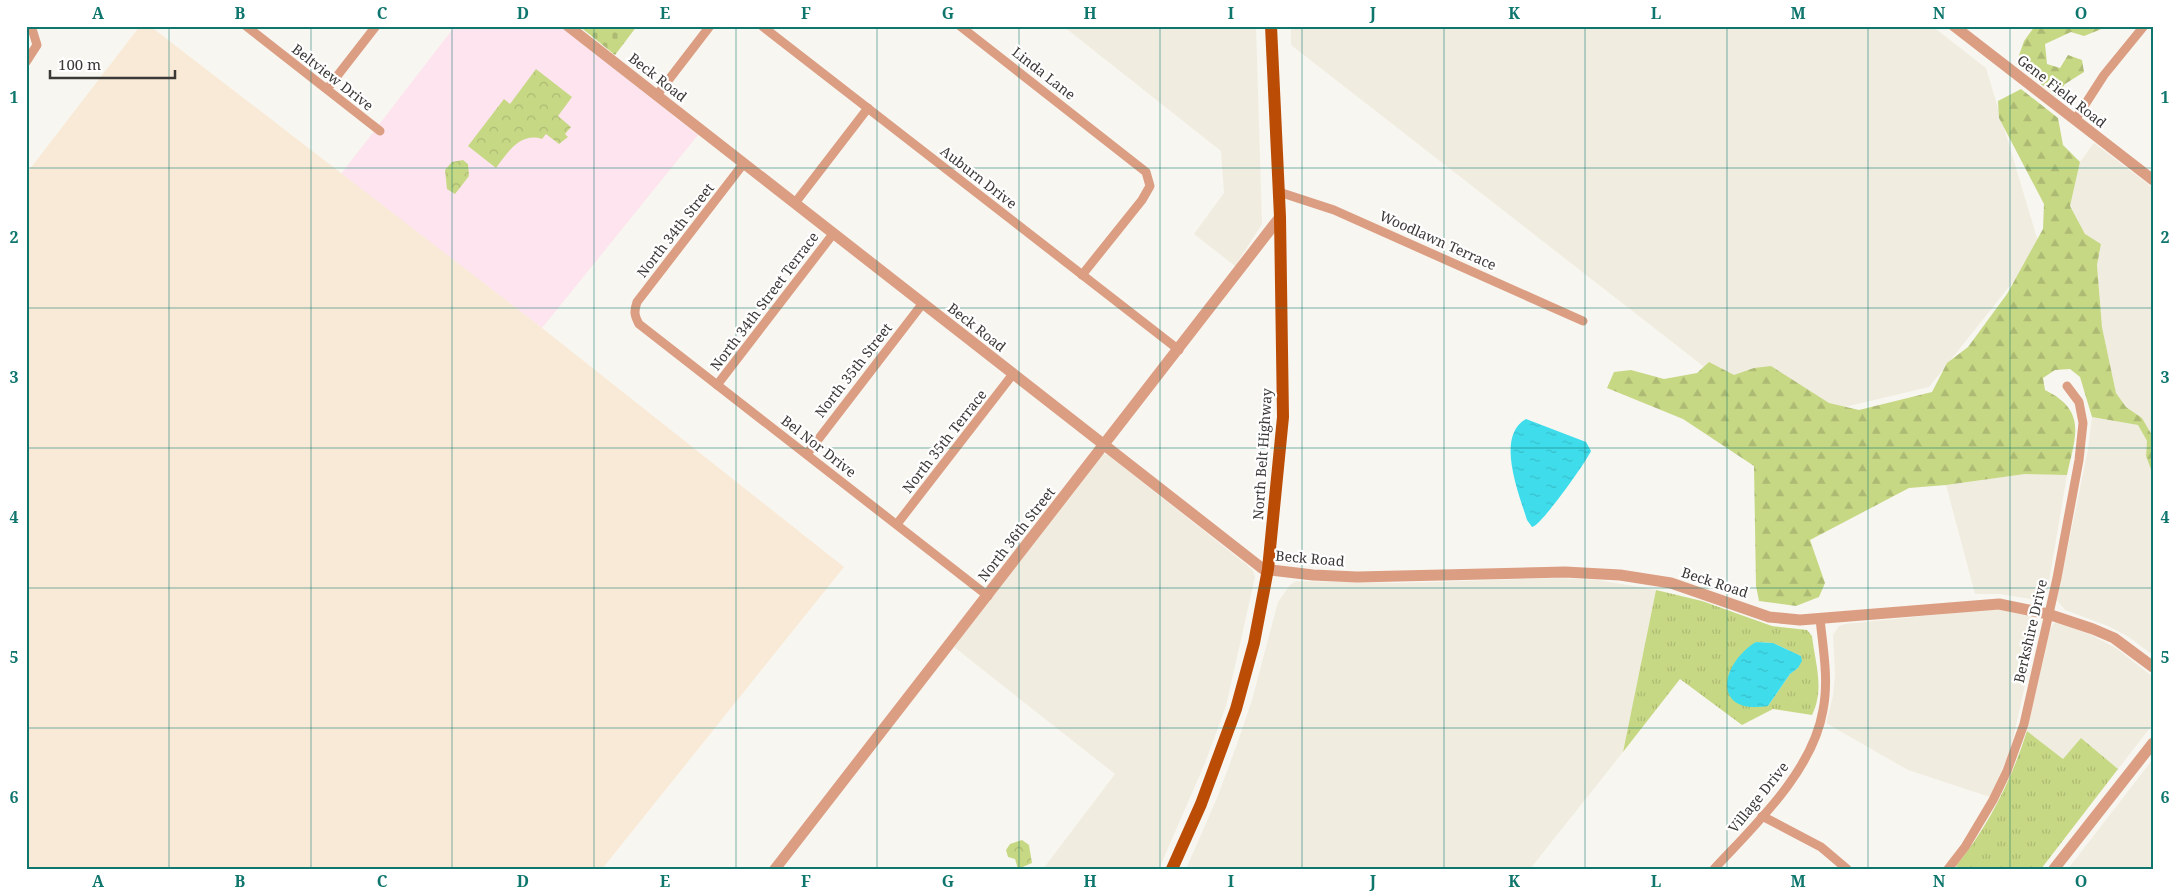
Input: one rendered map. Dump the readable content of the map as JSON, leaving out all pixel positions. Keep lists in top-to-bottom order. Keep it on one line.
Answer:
{"streets":{"main road":["North Belt Highway"],"street":["Linda Lane","Beltview Drive","Beck Road","Gene Field Road","Auburn Drive","North 34th Street","Woodlawn Terrace","North 34th Street Terrace","North 35th Street","North 35th Terrace","Bel Nor Drive","North 36th Street","Berkshire Drive","Village Drive"]},"crossings":[["Linda Lane","Auburn Drive"],["Beck Road","North 34th Street"],["Beck Road","North 34th Street Terrace"],["Beck Road","North 35th Street"],["Beck Road","North 35th Terrace"],["Beck Road","North Belt Highway"],["Beck Road","North 36th Street"],["Beck Road","Berkshire Drive"],["Beck Road","Village Drive"],["Auburn Drive","North 36th Street"],["North 34th Street","Bel Nor Drive"],["Woodlawn Terrace","North Belt Highway"],["North 34th Street Terrace","Bel Nor Drive"],["North 35th Street","Bel Nor Drive"],["North 35th Terrace","Bel Nor Drive"],["Bel Nor Drive","North 36th Street"],["North Belt Highway","North 36th Street"]],"scale_bar":"100 m","grid":{"columns":["A","B","C","D","E","F","G","H","I","J","K","L","M","N","O"],"rows":["1","2","3","4","5","6"]}}
